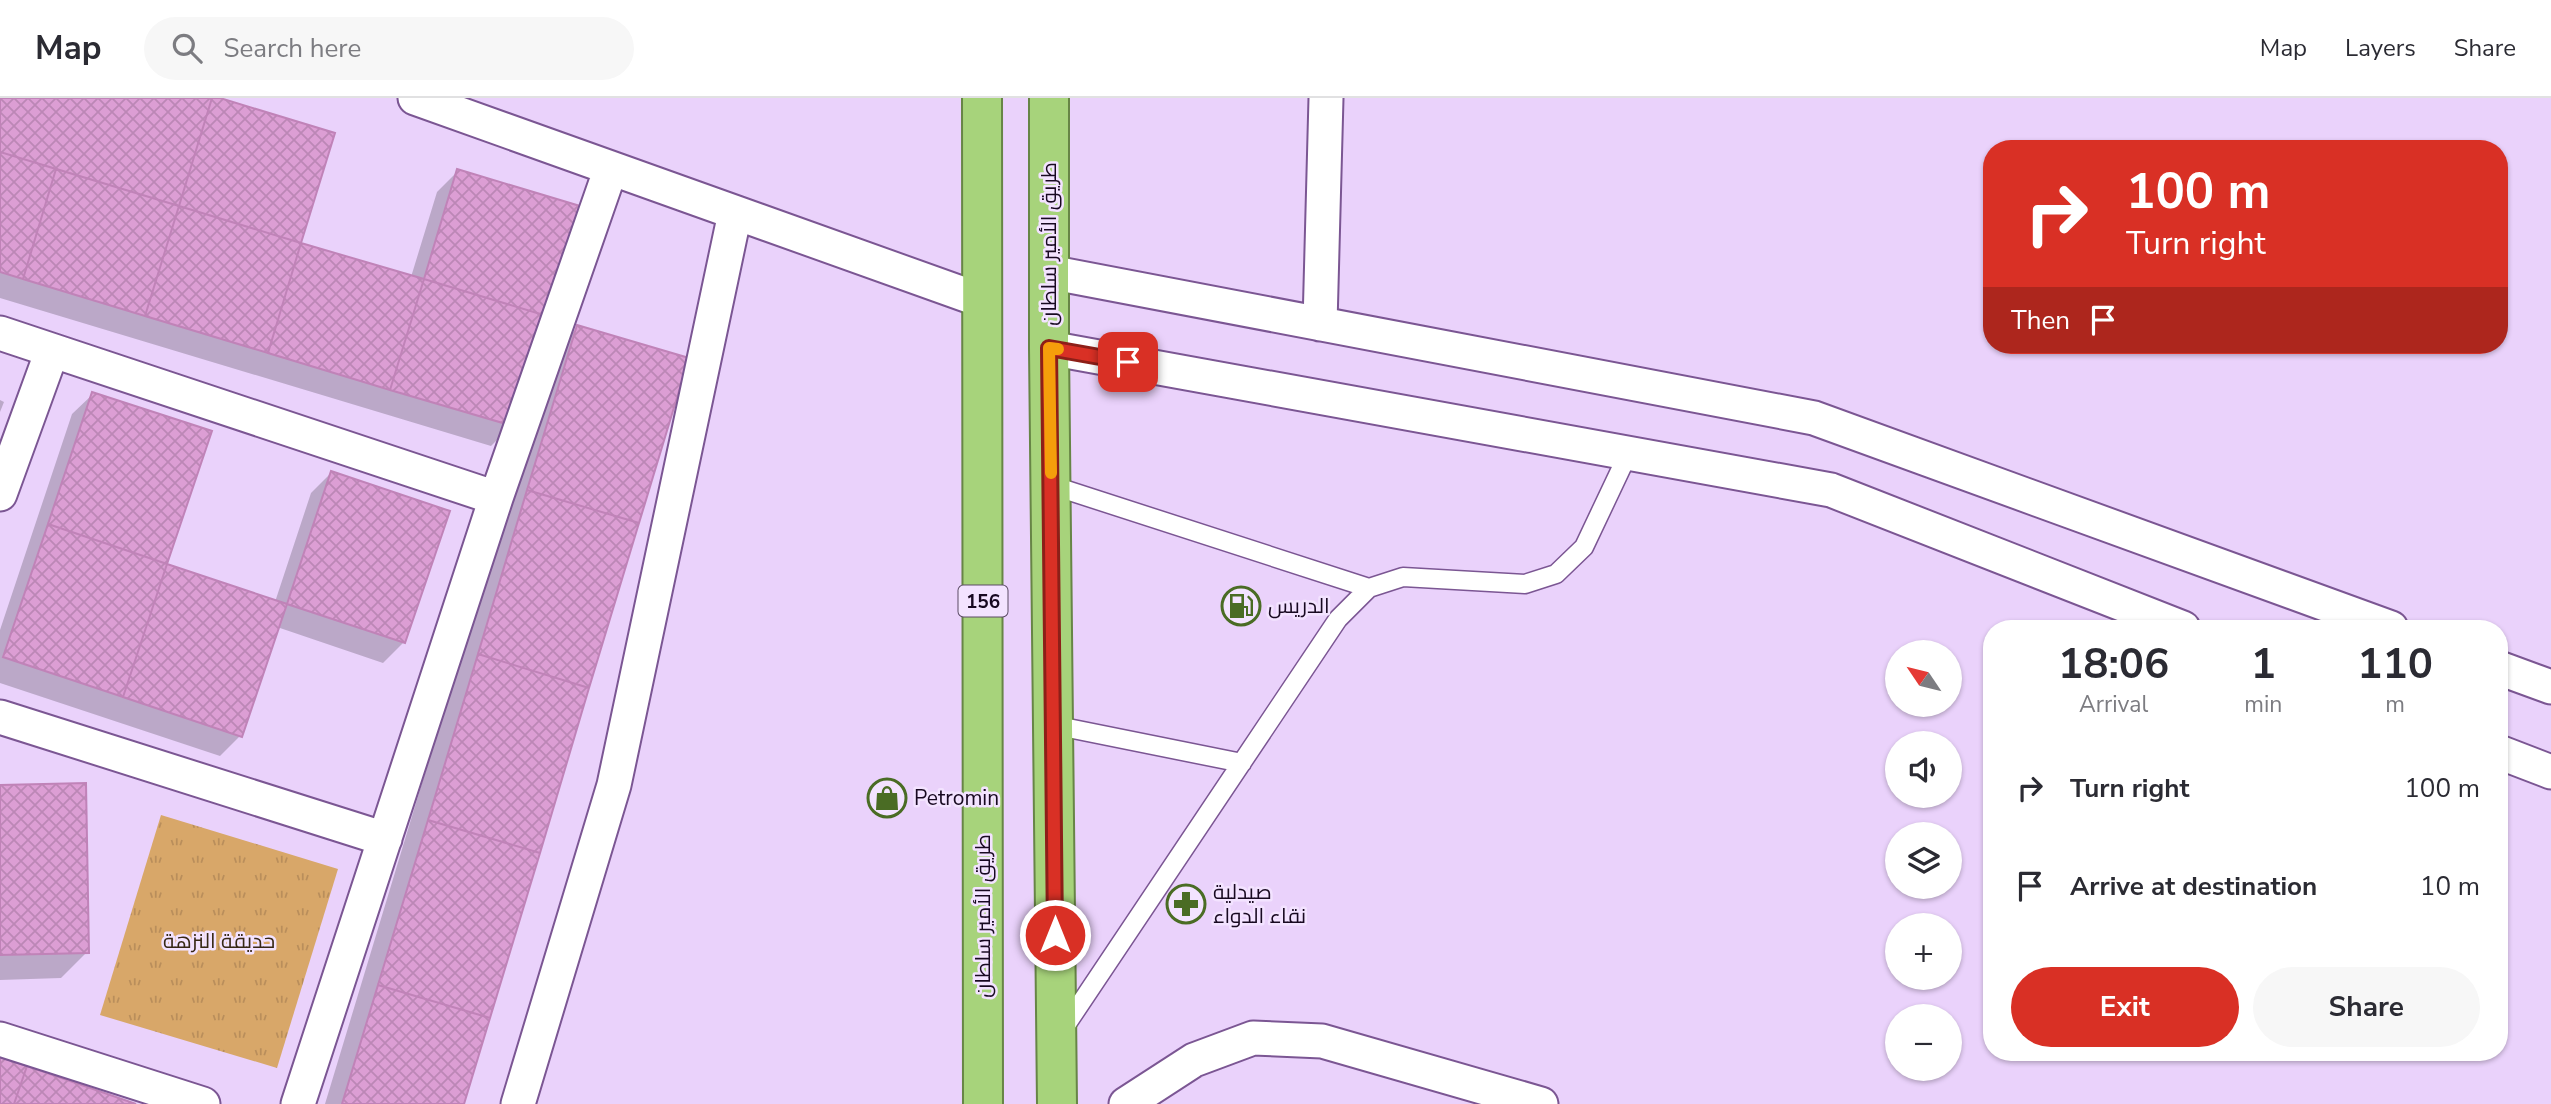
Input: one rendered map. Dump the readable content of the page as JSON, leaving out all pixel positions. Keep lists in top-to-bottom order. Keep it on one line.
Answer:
{"streets":{"highway":["طريق الأمير سلطان","156"]},"parks":["حديقة النزهة"],"places":{"fuel station":["الدريس"],"shop":["Petromin"],"pharmacy":["صيدلية نقاء الدواء"]},"north":"top left","page":{"header":"Map","search":"Search here","nav":["Map","Layers","Share"],"turn":["100 m","Turn right"],"then":"Then","eta":["18:06","Arrival","1","min","110","m"],"map_buttons":["+","−"],"list":[{"name":"Turn right","value":"100 m"},{"name":"Arrive at destination","value":"10 m"}],"buttons":["Exit","Share"]}}
